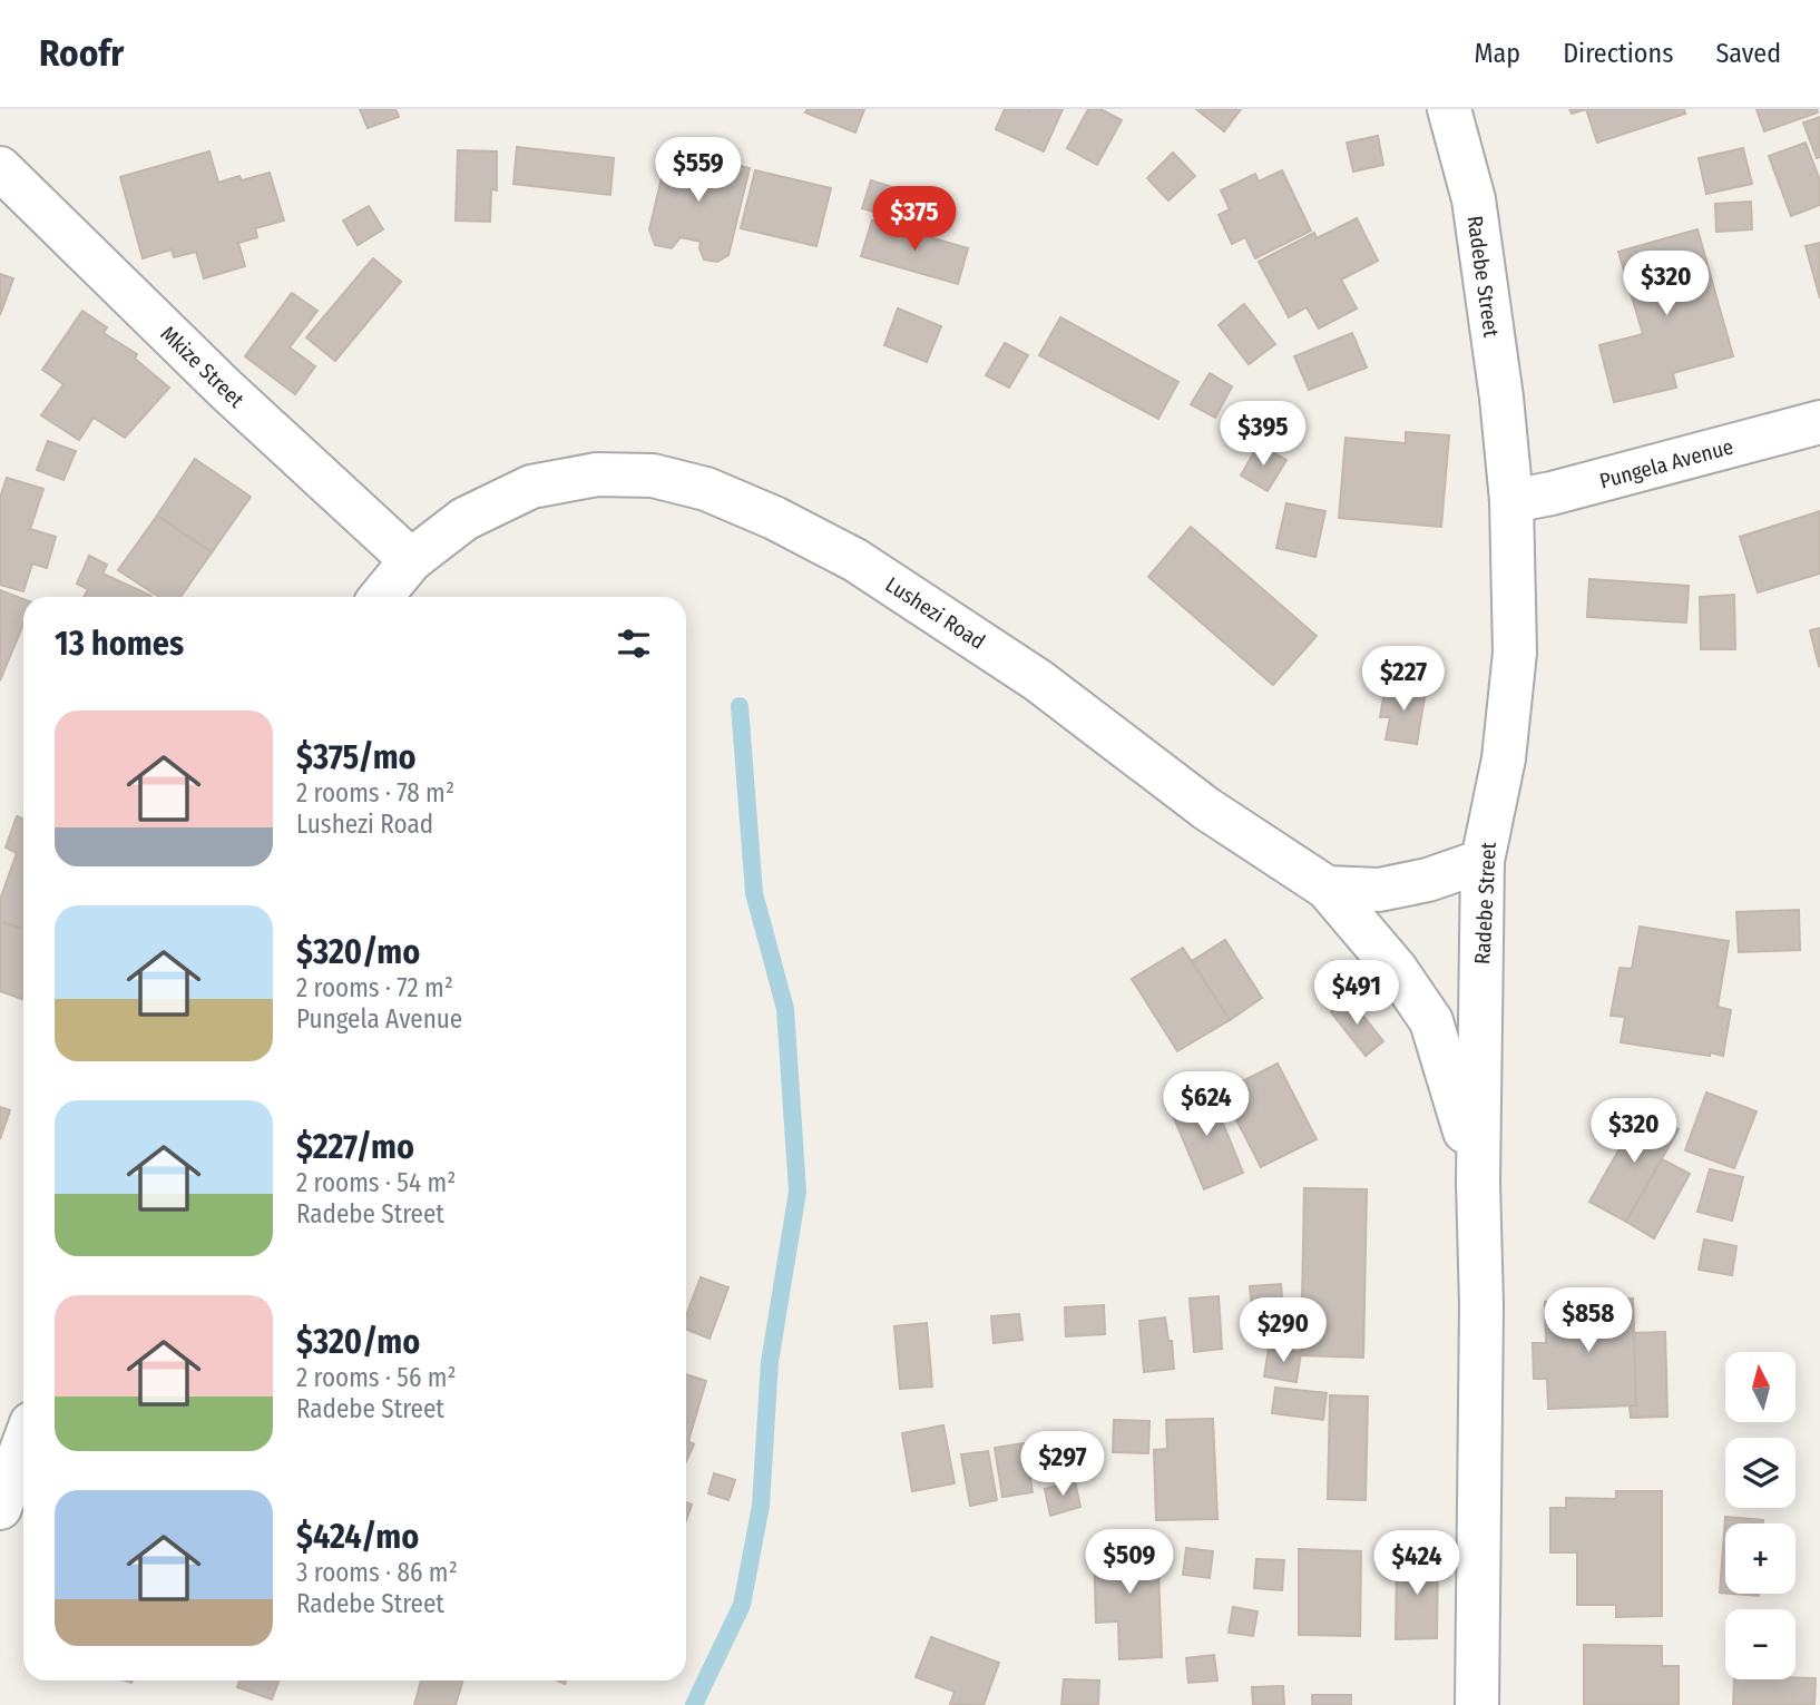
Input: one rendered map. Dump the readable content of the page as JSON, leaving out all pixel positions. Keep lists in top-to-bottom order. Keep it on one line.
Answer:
{"streets":{"street":["Radebe Street","Mkize Street","Pungela Avenue","Lushezi Road"]},"crossings":[["Radebe Street","Pungela Avenue"],["Mkize Street","Lushezi Road"]],"north":"top","page":{"header":"Roofr","nav":["Map","Directions","Saved"],"price":["$559","$375","$320","$395","$227","$491","$624","$320","$858","$290","$297","$509","$424"],"heading":"13 homes","list":[{"name":"$375/mo","note":"2 rooms · 78 m² · Lushezi Road"},{"name":"$320/mo","note":"2 rooms · 72 m² · Pungela Avenue"},{"name":"$227/mo","note":"2 rooms · 54 m² · Radebe Street"},{"name":"$320/mo","note":"2 rooms · 56 m² · Radebe Street"},{"name":"$424/mo","note":"3 rooms · 86 m² · Radebe Street"}],"map_buttons":["+","−"]}}
